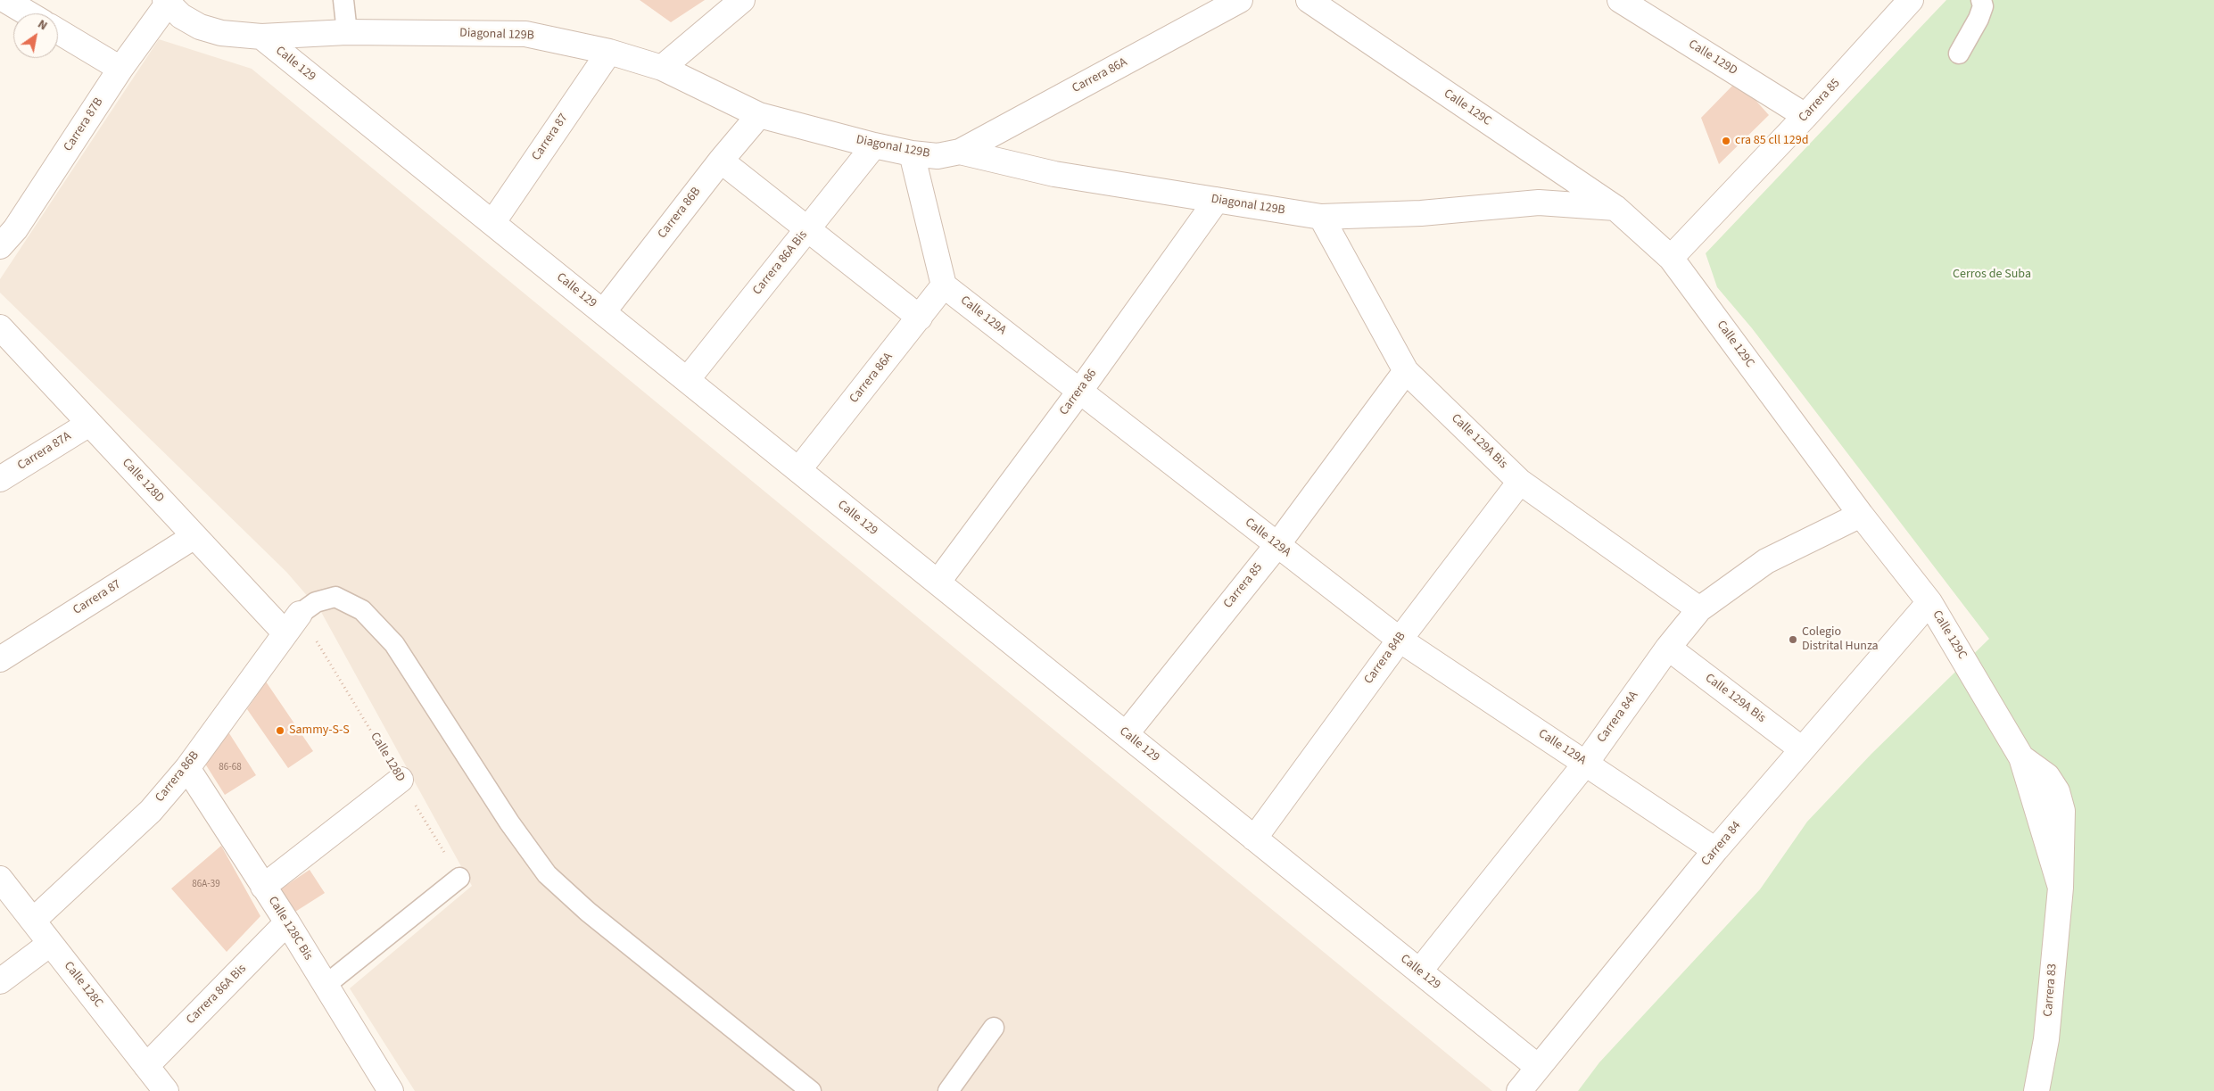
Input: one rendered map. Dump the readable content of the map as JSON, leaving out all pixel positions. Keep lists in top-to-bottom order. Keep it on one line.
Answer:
{"streets":{"street":["Diagonal 129B","Calle 129D","Calle 129","Carrera 86A","Carrera 85","Calle 129C","Carrera 87B","Carrera 87","Carrera 86B","Carrera 86A Bis","Calle 129A","Carrera 86","Calle 129A Bis","Carrera 87A","Calle 128D","Carrera 84B","Carrera 84A","Carrera 84","Calle 128C Bis","Calle 128C","Carrera 83"]},"crossings":[["Diagonal 129B","Calle 129"],["Diagonal 129B","Carrera 86A"],["Diagonal 129B","Calle 129C"],["Diagonal 129B","Carrera 87"],["Diagonal 129B","Carrera 86B"],["Diagonal 129B","Carrera 86A Bis"],["Diagonal 129B","Carrera 86"],["Diagonal 129B","Calle 129A Bis"],["Calle 129D","Carrera 85"],["Calle 129","Carrera 86A"],["Calle 129","Carrera 85"],["Calle 129","Carrera 87"],["Calle 129","Carrera 86B"],["Calle 129","Carrera 86A Bis"],["Calle 129","Carrera 86"],["Calle 129","Carrera 84B"],["Calle 129","Carrera 84A"],["Calle 129","Carrera 84"],["Carrera 86A","Calle 129A"],["Carrera 85","Calle 129C"],["Carrera 85","Calle 129A"],["Carrera 85","Calle 129A Bis"],["Calle 129C","Carrera 84A"],["Calle 129C","Carrera 84"],["Calle 129C","Carrera 83"],["Carrera 87","Calle 128D"],["Carrera 86B","Calle 128D"],["Carrera 86B","Calle 128C Bis"],["Carrera 86B","Calle 128C"],["Carrera 86A Bis","Calle 128C Bis"],["Carrera 86A Bis","Calle 128C"],["Calle 129A","Carrera 86"],["Calle 129A","Carrera 84B"],["Calle 129A","Carrera 84A"],["Calle 129A","Carrera 84"],["Calle 129A Bis","Carrera 84B"],["Calle 129A Bis","Carrera 84A"],["Calle 129A Bis","Carrera 84"],["Carrera 87A","Calle 128D"]],"parks":["Cerros de Suba"],"places":["cra 85 cll 129d","Colegio Distrital Hunza","Sammy-S-S"],"house_numbers":["86-68","86A-39"],"north":"top right"}
